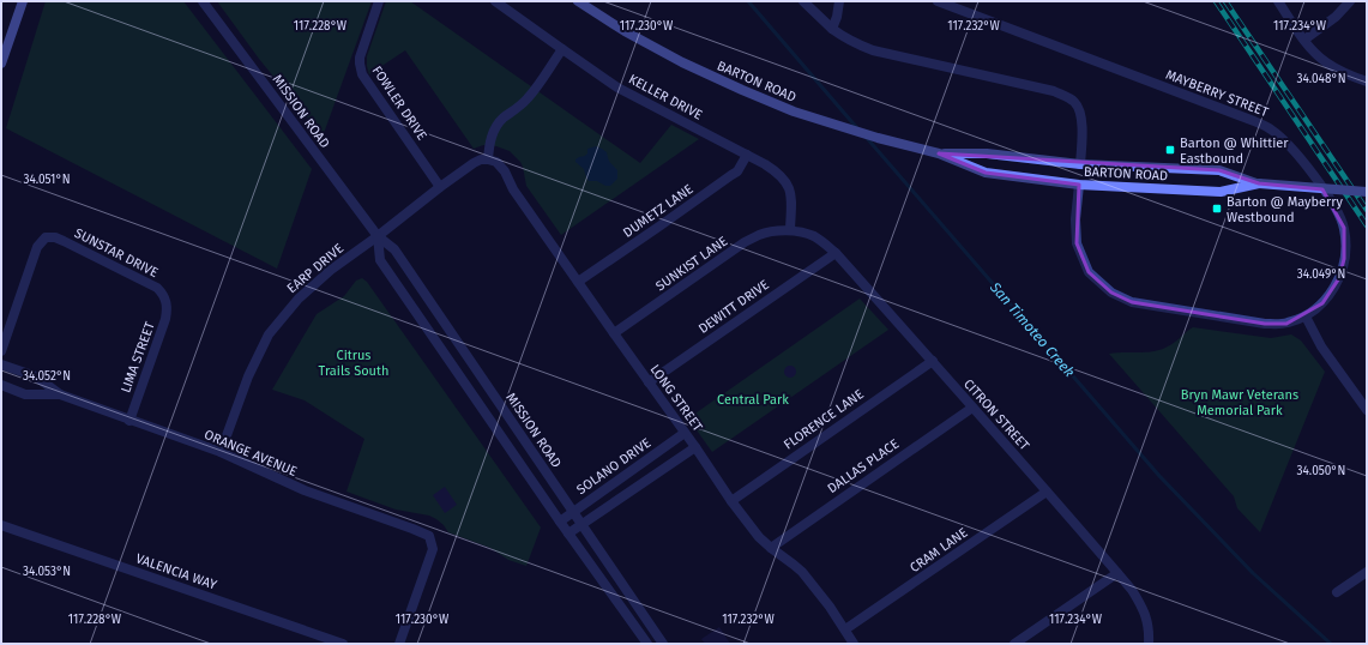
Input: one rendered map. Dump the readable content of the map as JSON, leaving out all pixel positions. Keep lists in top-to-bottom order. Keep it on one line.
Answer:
{"streets":{"main road":["BARTON ROAD"],"street":["MAYBERRY STREET","KELLER DRIVE","FOWLER DRIVE","MISSION ROAD","DUMETZ LANE","SUNSTAR DRIVE","SUNKIST LANE","EARP DRIVE","DEWITT DRIVE","LIMA STREET","LONG STREET","CITRON STREET","FLORENCE LANE","ORANGE AVENUE","SOLANO DRIVE","DALLAS PLACE","CRAM LANE","VALENCIA WAY"]},"crossings":[["BARTON ROAD","MAYBERRY STREET"],["KELLER DRIVE","DUMETZ LANE"],["KELLER DRIVE","SUNKIST LANE"],["KELLER DRIVE","CITRON STREET"],["FOWLER DRIVE","EARP DRIVE"],["MISSION ROAD","EARP DRIVE"],["MISSION ROAD","SOLANO DRIVE"],["DUMETZ LANE","LONG STREET"],["SUNSTAR DRIVE","LIMA STREET"],["SUNKIST LANE","LONG STREET"],["SUNKIST LANE","CITRON STREET"],["EARP DRIVE","LONG STREET"],["EARP DRIVE","ORANGE AVENUE"],["DEWITT DRIVE","LONG STREET"],["DEWITT DRIVE","CITRON STREET"],["LIMA STREET","ORANGE AVENUE"],["LONG STREET","FLORENCE LANE"],["LONG STREET","SOLANO DRIVE"],["LONG STREET","DALLAS PLACE"],["LONG STREET","CRAM LANE"],["CITRON STREET","FLORENCE LANE"],["CITRON STREET","DALLAS PLACE"],["CITRON STREET","CRAM LANE"]],"water":["San Timoteo Creek"],"parks":["Citrus Trails South","Bryn Mawr Veterans Memorial Park","Central Park"],"places":{"transit":["Barton @ Whittier Eastbound","Barton @ Mayberry Westbound"]},"coordinates":["117.228°W","117.230°W","117.232°W","117.234°W","34.048°N","34.051°N","34.049°N","34.052°N","34.050°N","34.053°N"]}
